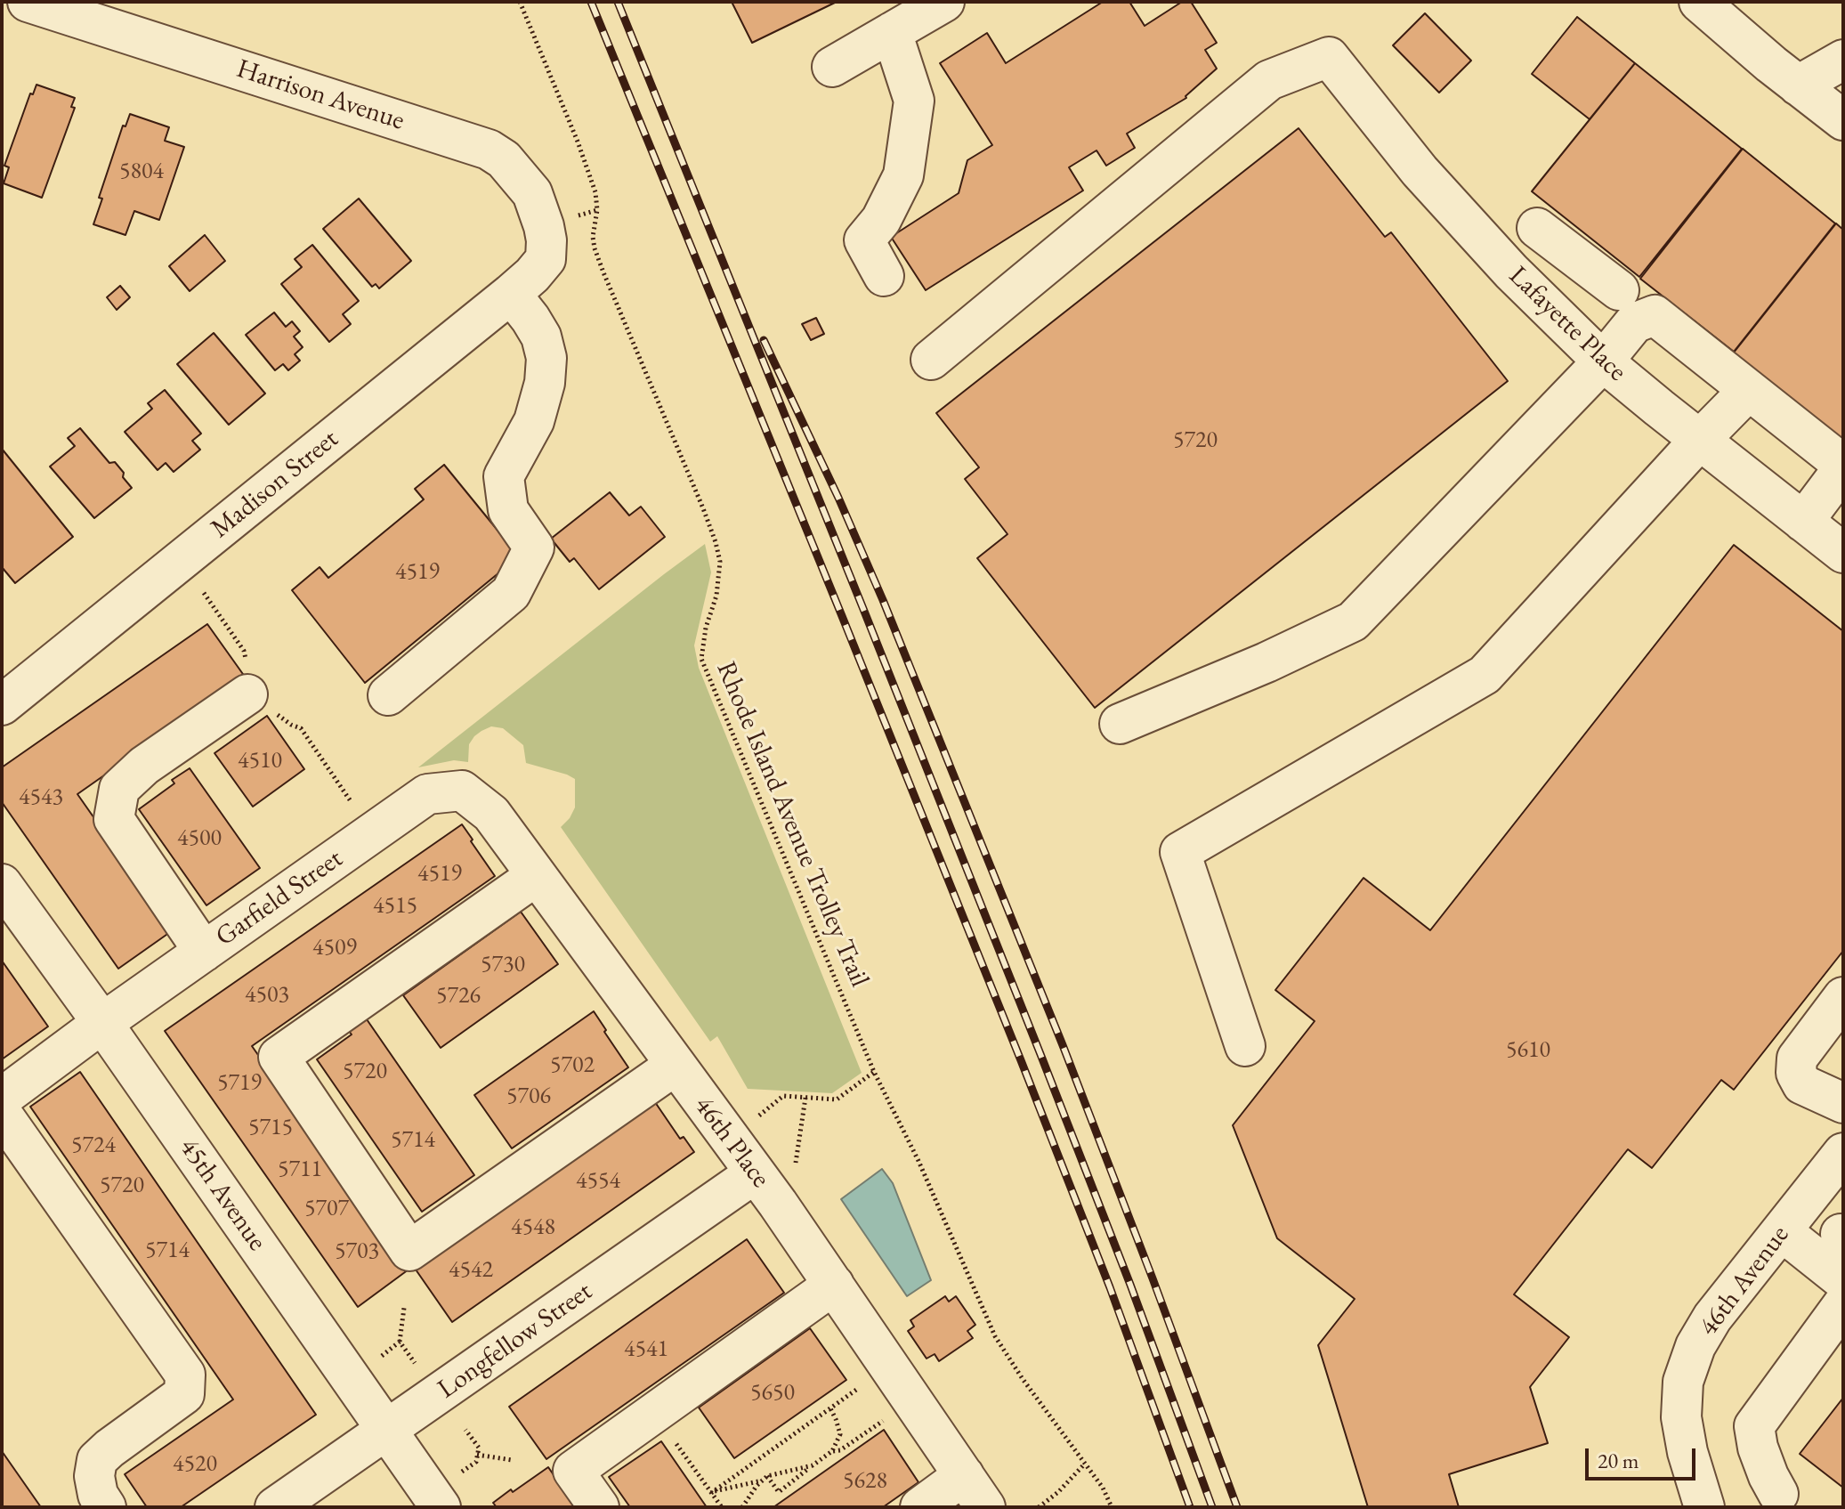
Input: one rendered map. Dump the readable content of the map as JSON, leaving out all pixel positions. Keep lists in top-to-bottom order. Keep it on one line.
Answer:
{"streets":{"street":["Harrison Avenue","Lafayette Place","Madison Street","Garfield Street","46th Place","45th Avenue","46th Avenue","Longfellow Street"],"path":["Rhode Island Avenue Trolley Trail"]},"crossings":[["Harrison Avenue","Madison Street"],["Garfield Street","46th Place"],["Garfield Street","45th Avenue"],["46th Place","Longfellow Street"],["45th Avenue","Longfellow Street"]],"house_numbers":["5804","5720","4519","4510","4543","4500","4519","4515","4509","5730","4503","5726","5610","5702","5720","5719","5706","5715","5714","5724","5711","4554","5720","5707","4548","5714","5703","4542","4541","5650","4520","5628"],"scale_bar":"20 m"}
